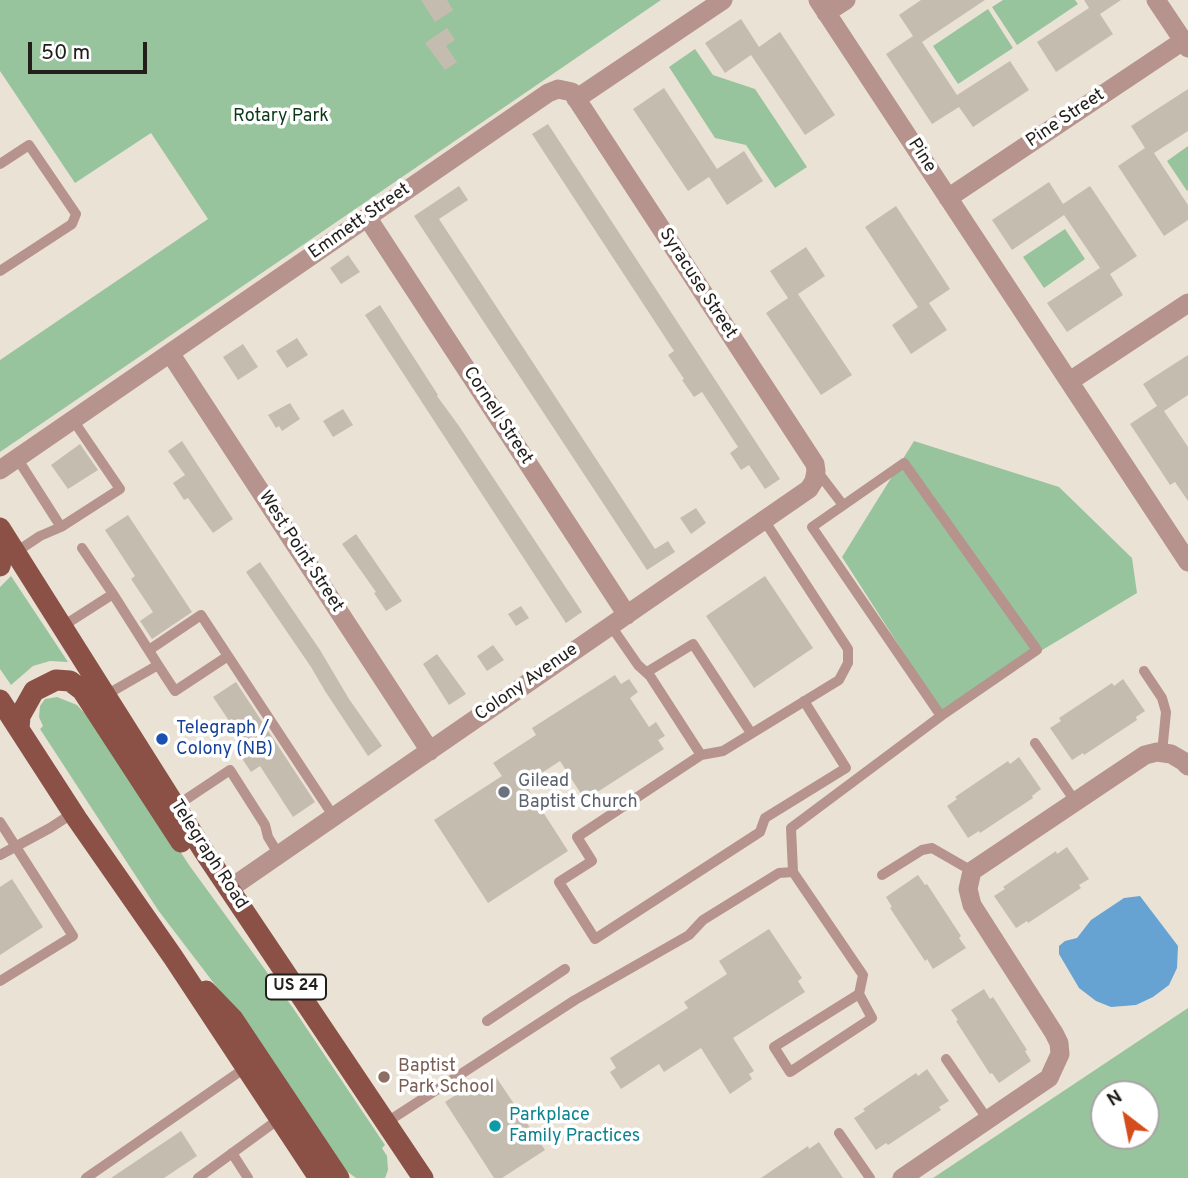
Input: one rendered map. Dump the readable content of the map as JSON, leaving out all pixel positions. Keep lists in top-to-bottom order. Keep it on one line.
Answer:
{"streets":{"main road":["Telegraph Road","US 24"],"street":["Pine Street","Pine","Emmett Street","Syracuse Street","Cornell Street","West Point Street","Colony Avenue"]},"crossings":[["Pine Street","Pine"],["Emmett Street","Syracuse Street"],["Emmett Street","Cornell Street"],["Emmett Street","West Point Street"],["Syracuse Street","Colony Avenue"],["Cornell Street","Colony Avenue"],["West Point Street","Colony Avenue"],["Colony Avenue","Telegraph Road"]],"parks":["Rotary Park"],"places":["Telegraph / Colony (NB)","Gilead Baptist Church","Baptist Park School","Parkplace Family Practices"],"scale_bar":"50 m","north":"top left"}
